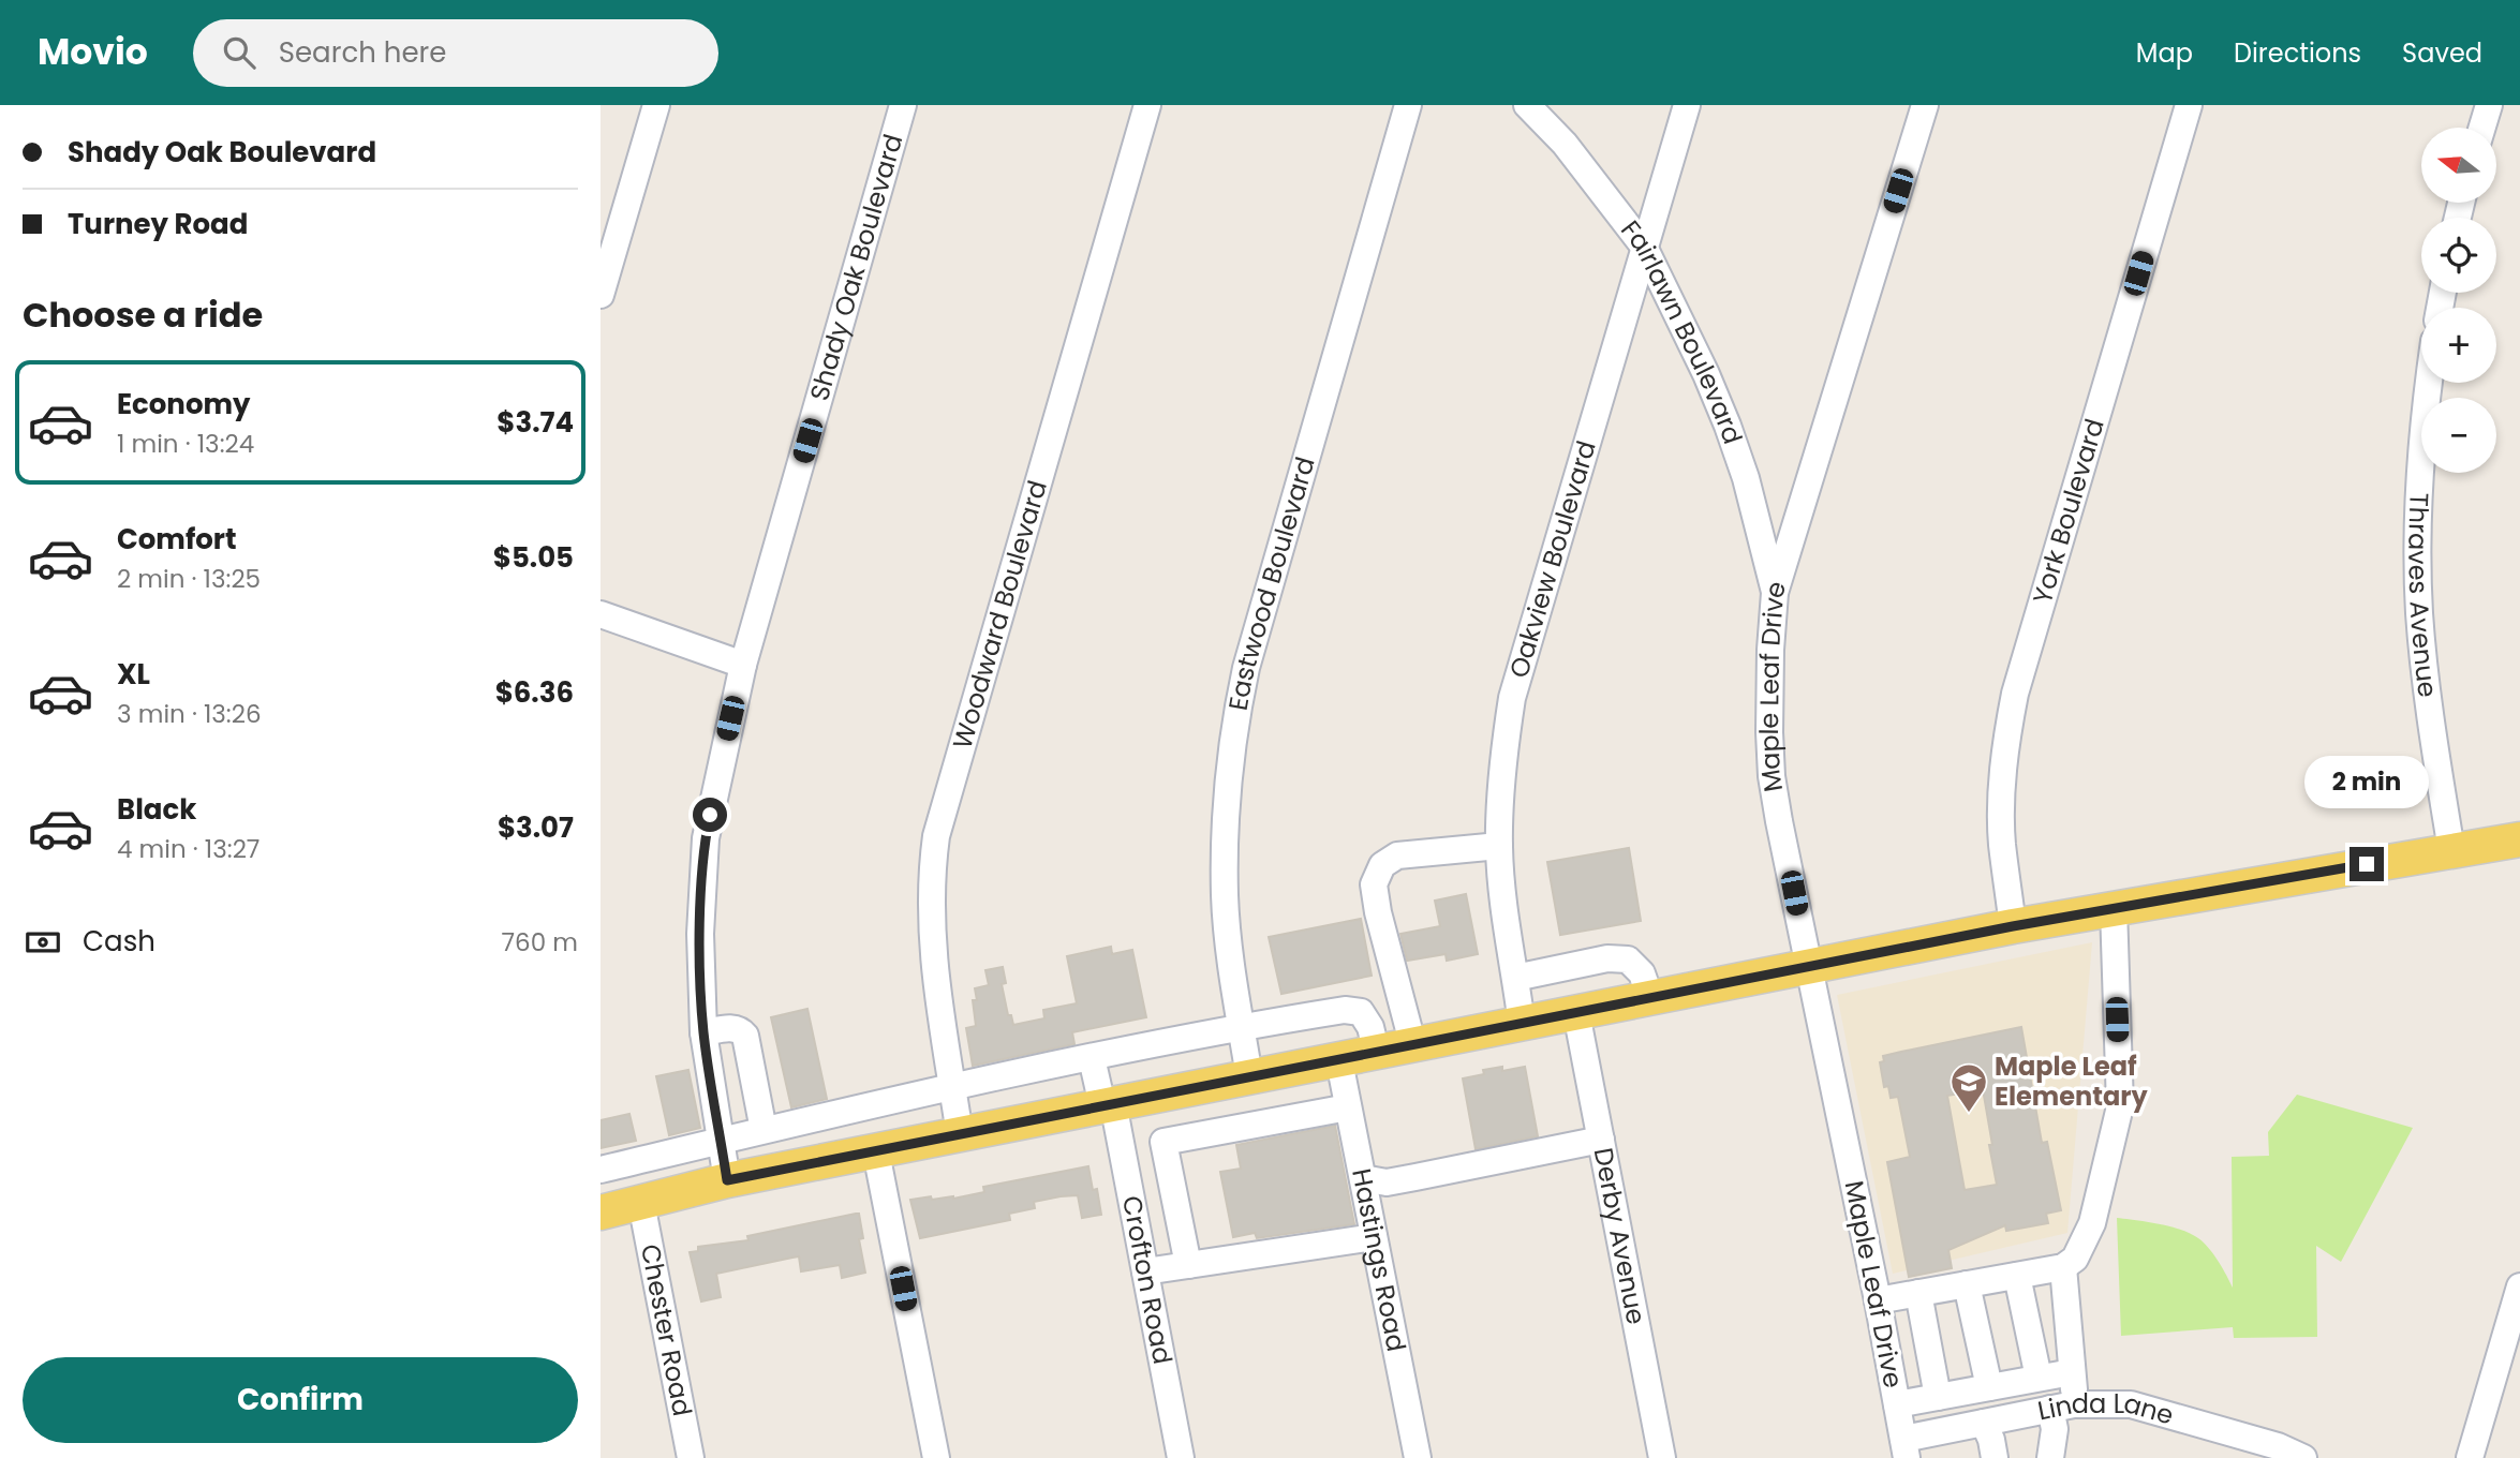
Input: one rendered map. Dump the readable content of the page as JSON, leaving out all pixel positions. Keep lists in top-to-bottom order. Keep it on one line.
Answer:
{"streets":{"street":["Shady Oak Boulevard","Fairlawn Boulevard","York Boulevard","Oakview Boulevard","Eastwood Boulevard","Thraves Avenue","Woodward Boulevard","Maple Leaf Drive","Derby Avenue","Hastings Road","Crofton Road","Chester Road","Linda Lane"]},"crossings":[["Fairlawn Boulevard","Oakview Boulevard"],["Fairlawn Boulevard","Maple Leaf Drive"],["Maple Leaf Drive","Linda Lane"]],"places":{"school or university":["Maple Leaf Elementary"]},"north":"left","page":{"header":"Movio","search":"Search here","nav":["Map","Directions","Saved"],"banner":["Shady Oak Boulevard","Turney Road"],"map_buttons":["+","−"],"heading":"Choose a ride","list":[{"name":"Economy","note":"1 min · 13:24","value":"$3.74"},{"name":"Comfort","note":"2 min · 13:25","value":"$5.05"},{"name":"XL","note":"3 min · 13:26","value":"$6.36"},{"name":"Black","note":"4 min · 13:27","value":"$3.07"}],"bubble":"2 min","pay":["Cash","760 m"],"buttons":"Confirm"}}
